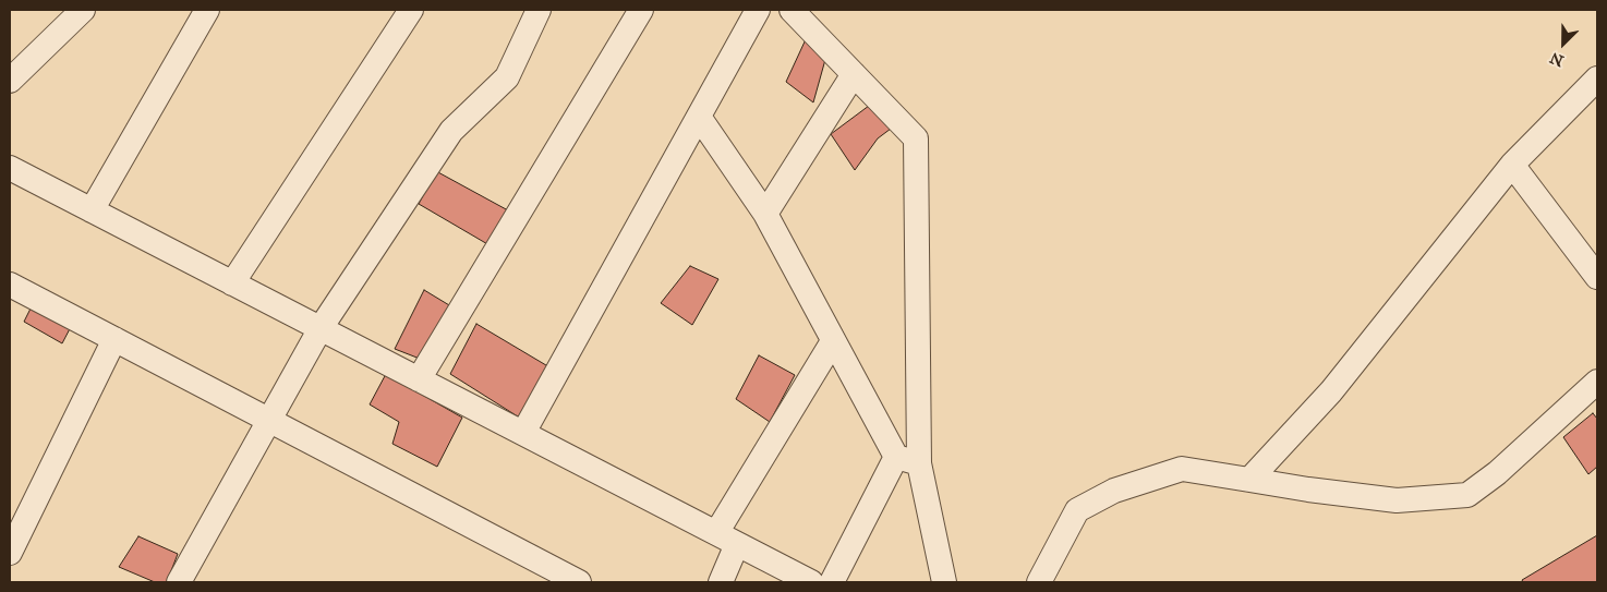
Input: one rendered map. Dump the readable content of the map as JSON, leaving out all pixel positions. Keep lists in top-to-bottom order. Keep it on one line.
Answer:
{"north":"bottom left"}
